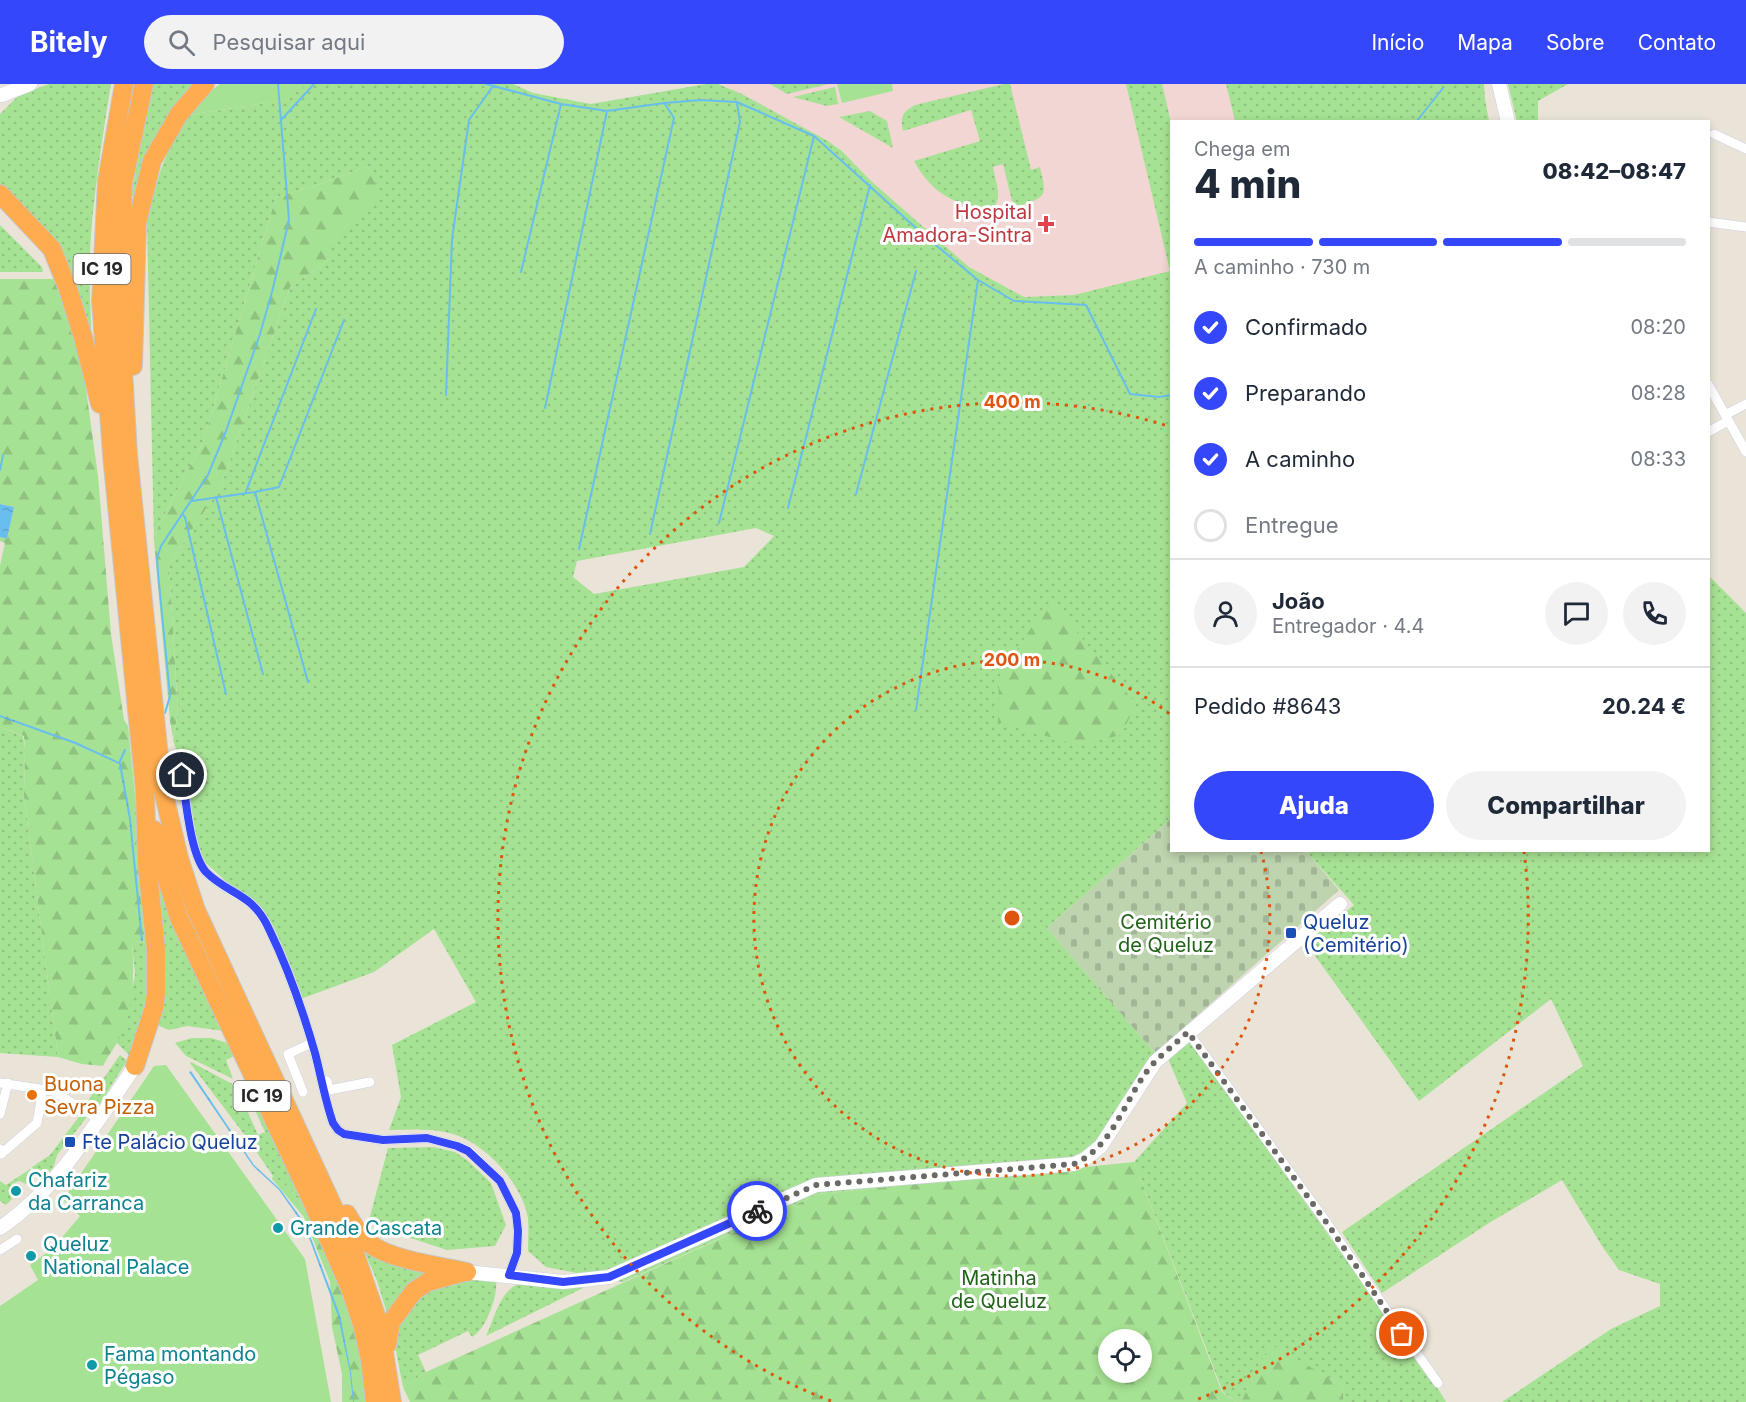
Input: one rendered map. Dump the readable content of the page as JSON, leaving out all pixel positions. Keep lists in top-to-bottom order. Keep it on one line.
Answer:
{"streets":{"highway":["IC 19"]},"parks":["Cemitério de Queluz","Matinha de Queluz"],"places":{"health":["Hospital Amadora-Sintra"],"transit":["Queluz (Cemitério)","Fte Palácio Queluz"],"other":["Buona Sevra Pizza","Chafariz da Carranca","Grande Cascata","Queluz National Palace","Fama montando Pégaso"]},"page":{"header":"Bitely","search":"Pesquisar aqui","nav":["Início","Mapa","Sobre","Contato"],"heading":["4 min","Chega em","08:42–08:47"],"panel":["João","Entregador · 4.4","Pedido #8643","20.24 €"],"bar":"A caminho · 730 m","list":[["Confirmado","08:20"],["Preparando","08:28"],["A caminho","08:33"],"Entregue"],"buttons":["Ajuda","Compartilhar"]},"rings":["400 m","200 m"]}
